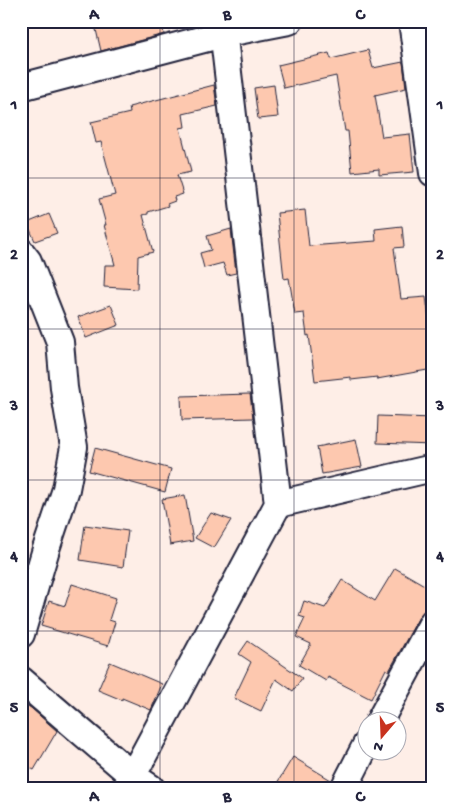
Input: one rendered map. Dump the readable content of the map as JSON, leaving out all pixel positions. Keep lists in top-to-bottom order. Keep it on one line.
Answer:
{"north":"bottom","grid":{"columns":["A","B","C"],"rows":["1","2","3","4","5"]}}
